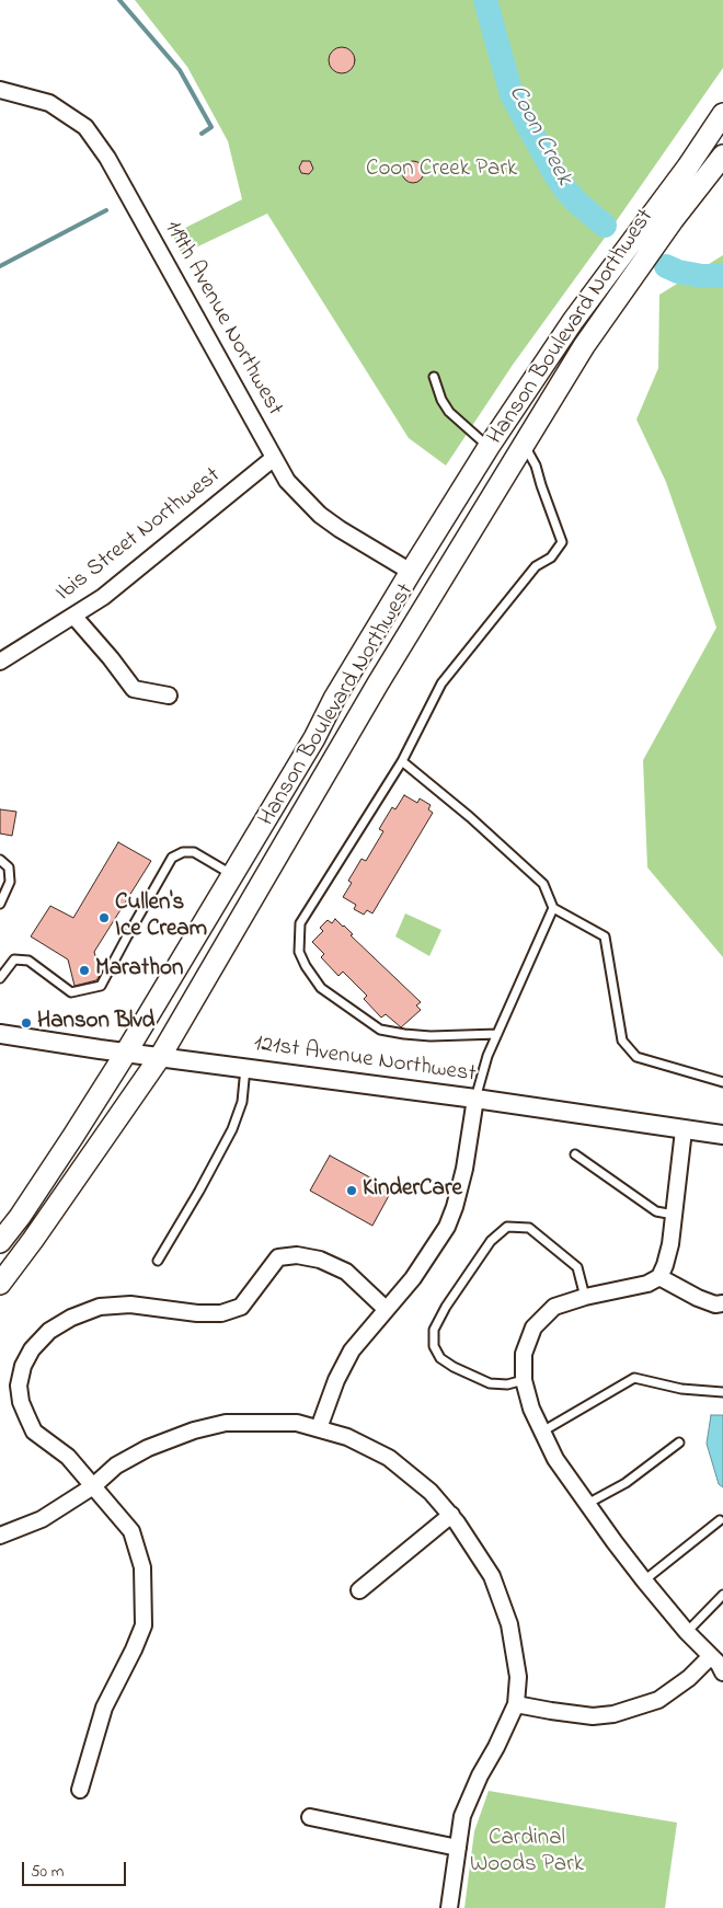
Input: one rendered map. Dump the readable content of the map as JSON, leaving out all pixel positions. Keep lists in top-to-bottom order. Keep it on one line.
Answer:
{"streets":{"main road":["Hanson Boulevard Northwest"],"street":["119th Avenue Northwest","Ibis Street Northwest","121st Avenue Northwest"]},"crossings":[["119th Avenue Northwest","Hanson Boulevard Northwest"],["119th Avenue Northwest","Ibis Street Northwest"],["Hanson Boulevard Northwest","121st Avenue Northwest"]],"water":["Coon Creek"],"parks":["Coon Creek Park","Cardinal Woods Park"],"places":["Cullen's Ice Cream","Marathon","Hanson Blvd","KinderCare"],"scale_bar":"50 m"}
